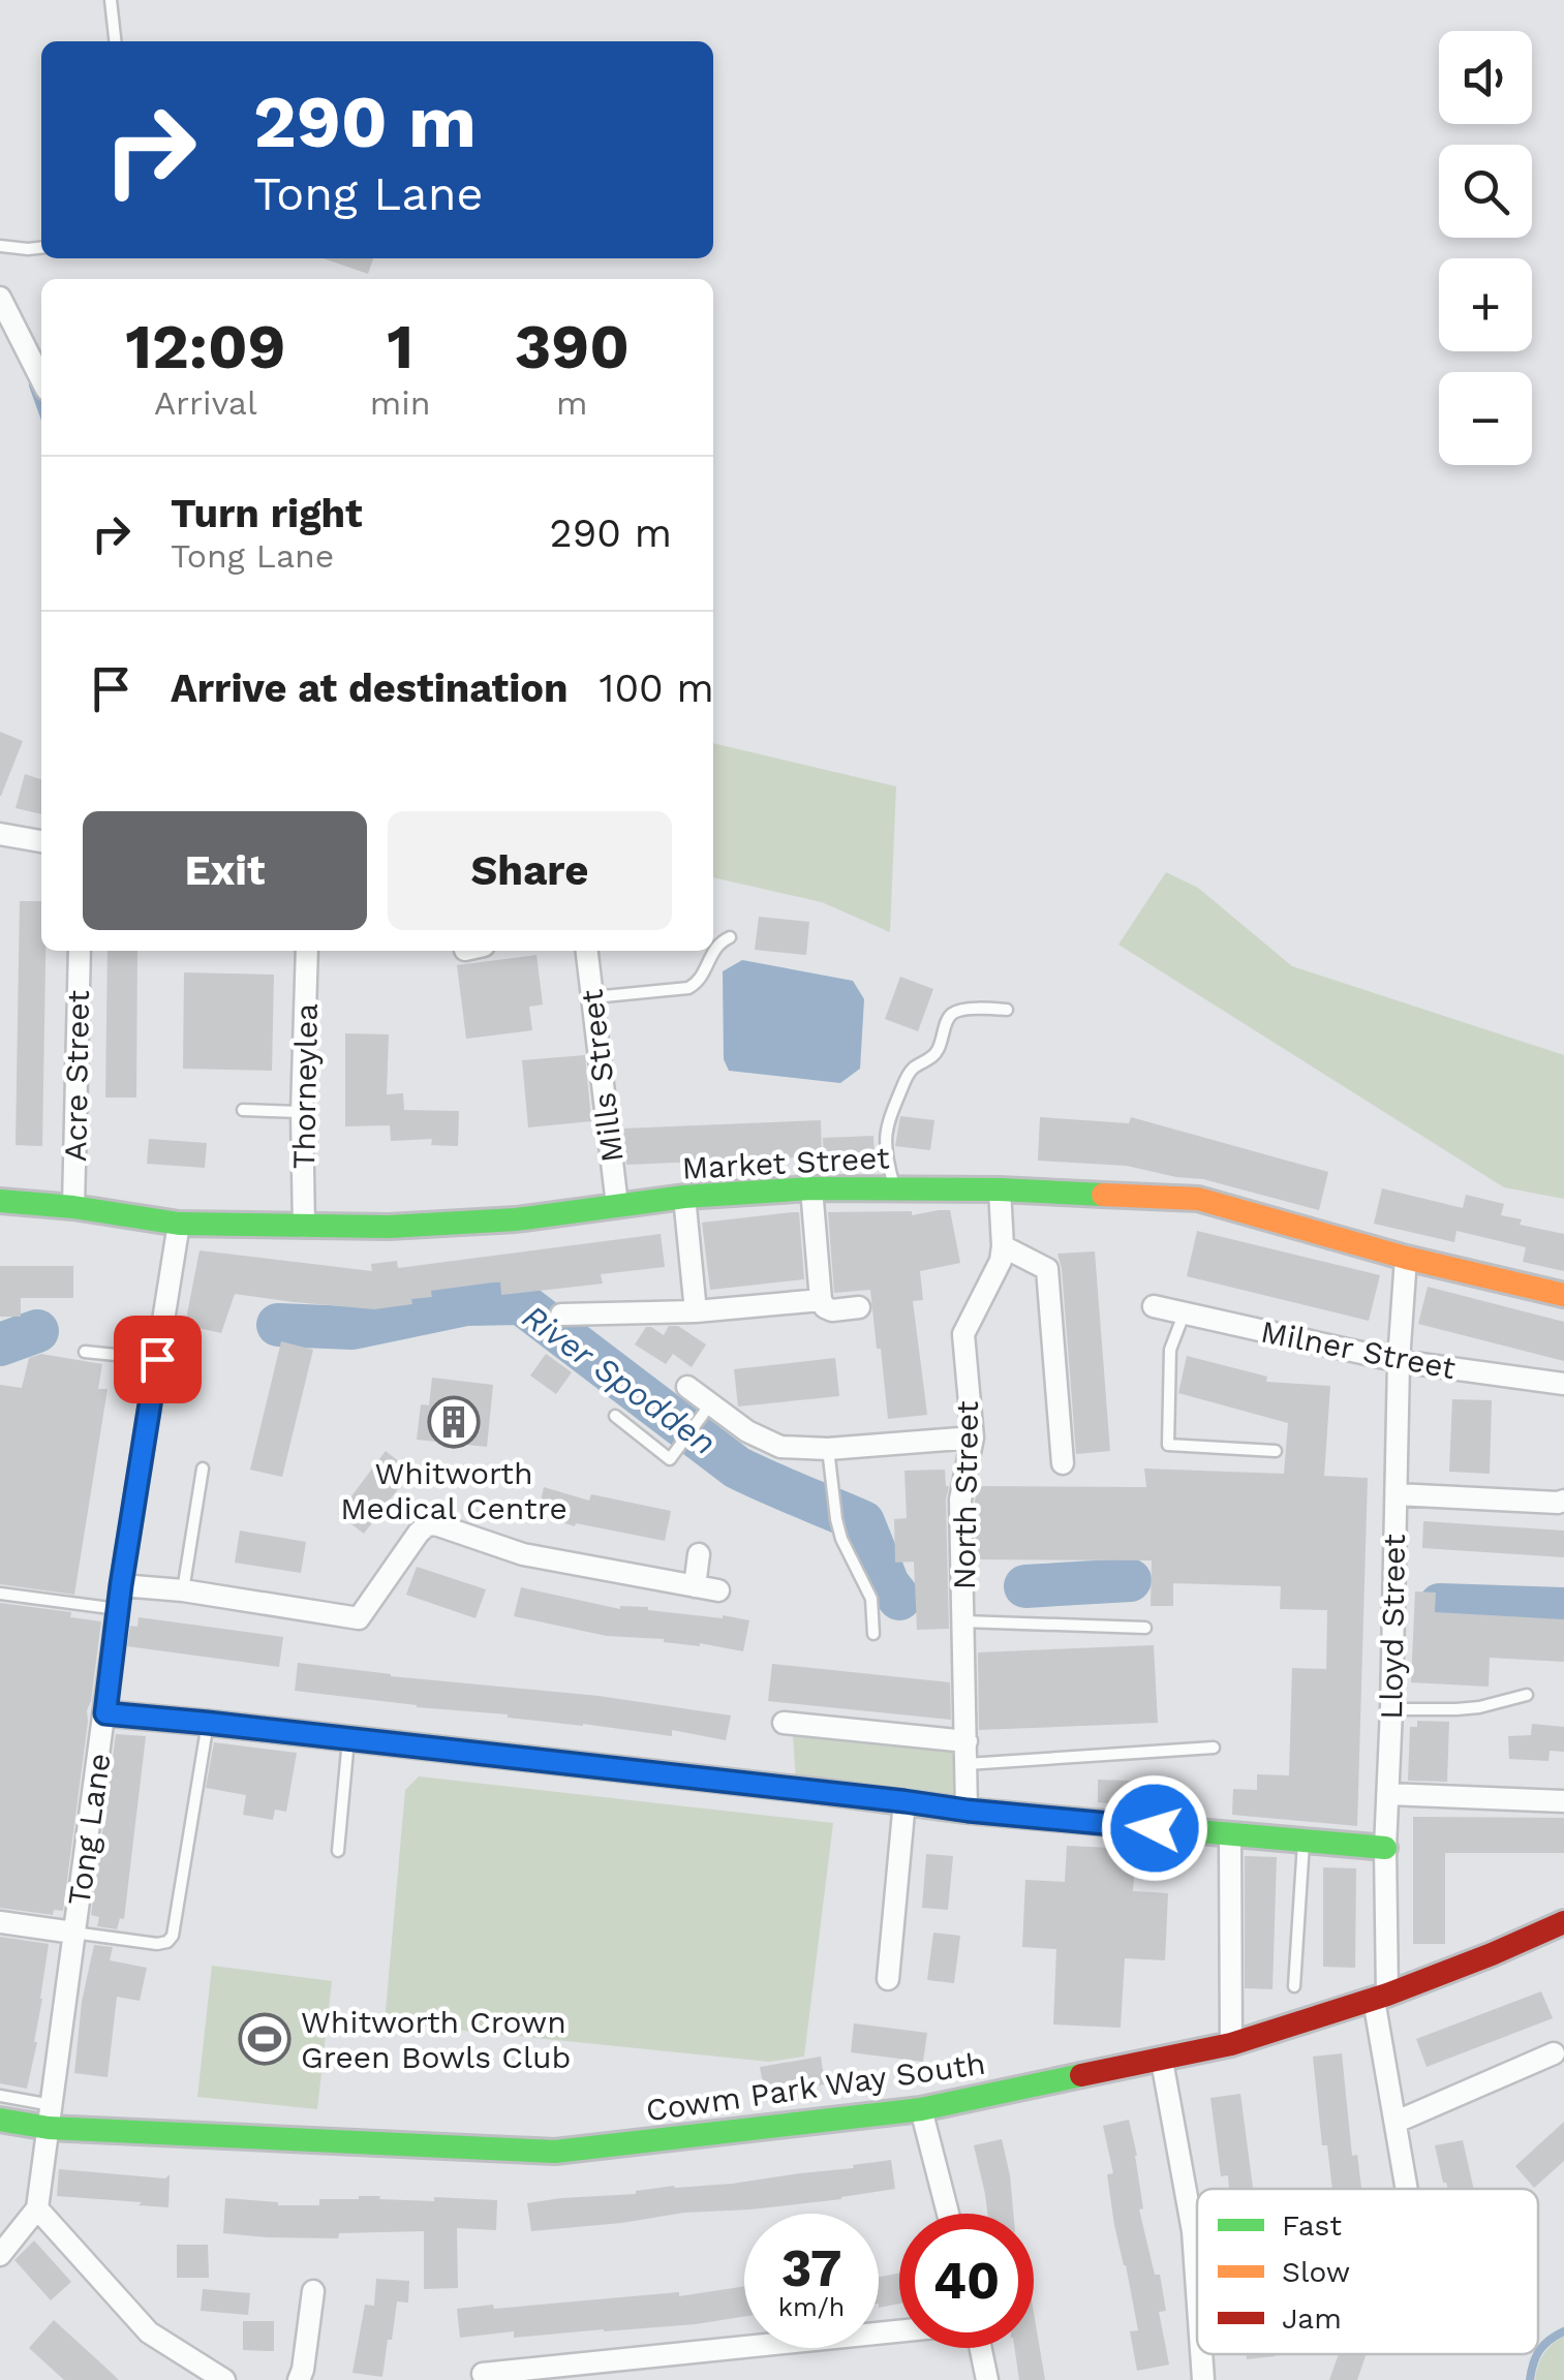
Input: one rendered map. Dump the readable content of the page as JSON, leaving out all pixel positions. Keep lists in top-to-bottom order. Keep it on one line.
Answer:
{"streets":{"street":["Acre Street","Mills Street","Thorneylea","Market Street","Milner Street","North Street","Lloyd Street","Tong Lane","Cowm Park Way South"]},"crossings":[["Acre Street","Market Street"],["Mills Street","Market Street"],["Thorneylea","Market Street"],["Market Street","North Street"],["Market Street","Lloyd Street"],["Market Street","Tong Lane"],["Milner Street","Lloyd Street"],["Lloyd Street","Cowm Park Way South"],["Tong Lane","Cowm Park Way South"]],"water":["River Spodden"],"places":{"building":["Whitworth Medical Centre"],"sports":["Whitworth Crown Green Bowls Club"]},"legend":["Fast","Slow","Jam"],"page":{"map_buttons":["+","−"],"turn":["290 m","Tong Lane"],"eta":["12:09","Arrival","1","min","390","m"],"list":[{"name":"Turn right","note":"Tong Lane","value":"290 m"},{"name":"Arrive at destination","value":"100 m"}],"buttons":["Exit","Share"],"speed":"37 km/h","limit":"40"}}
